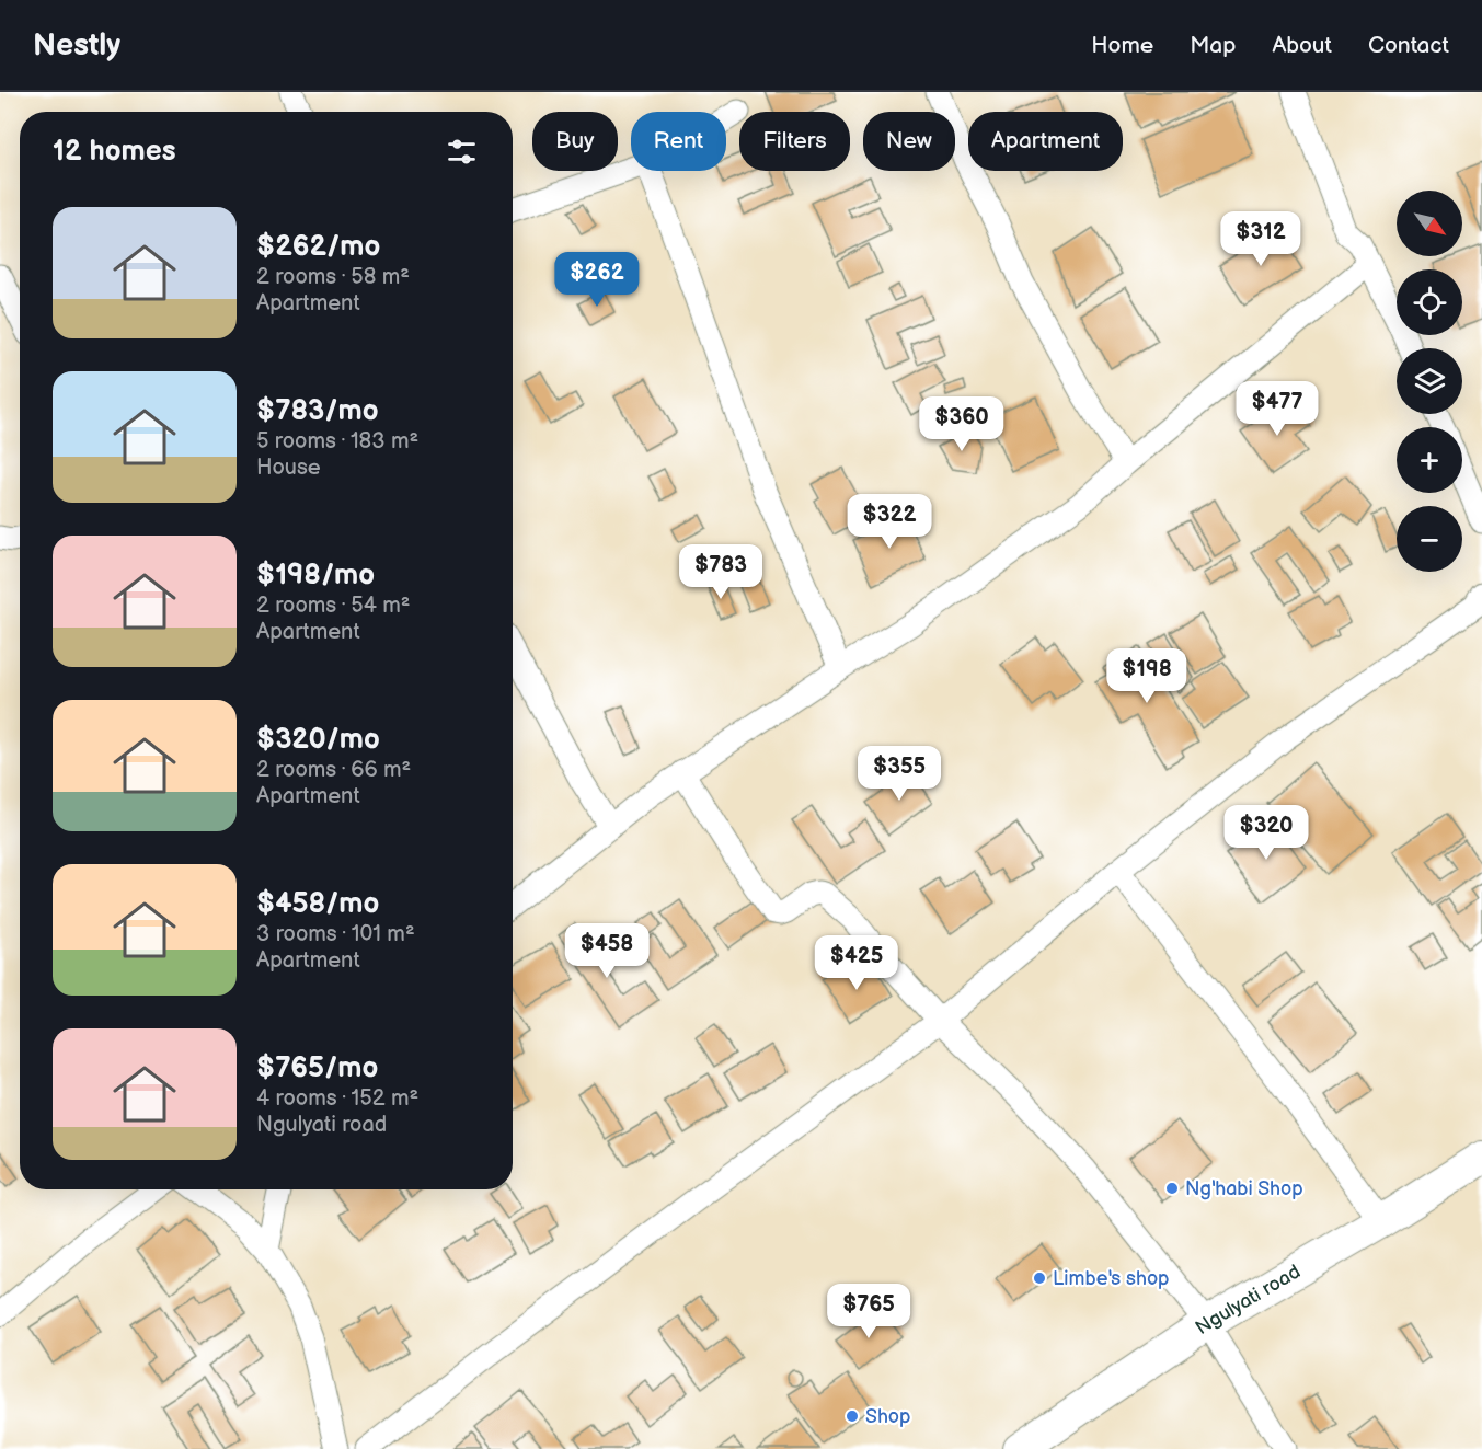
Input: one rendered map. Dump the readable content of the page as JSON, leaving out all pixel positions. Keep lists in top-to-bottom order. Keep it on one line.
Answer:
{"streets":{"main road":["Ngulyati road"]},"places":["Ng'habi Shop","Limbe's shop","Shop"],"north":"bottom right","page":{"header":"Nestly","nav":["Home","Map","About","Contact"],"chip":["Buy","Rent","Filters","New","Apartment"],"heading":"12 homes","map_buttons":["+","−"],"list":[{"name":"$262/mo","note":"2 rooms · 58 m² · Apartment"},{"name":"$783/mo","note":"5 rooms · 183 m² · House"},{"name":"$198/mo","note":"2 rooms · 54 m² · Apartment"},{"name":"$320/mo","note":"2 rooms · 66 m² · Apartment"},{"name":"$458/mo","note":"3 rooms · 101 m² · Apartment"},{"name":"$765/mo","note":"4 rooms · 152 m² · Ngulyati road"}],"price":["$312","$262","$477","$360","$322","$783","$198","$355","$320","$458","$425","$765"]}}
